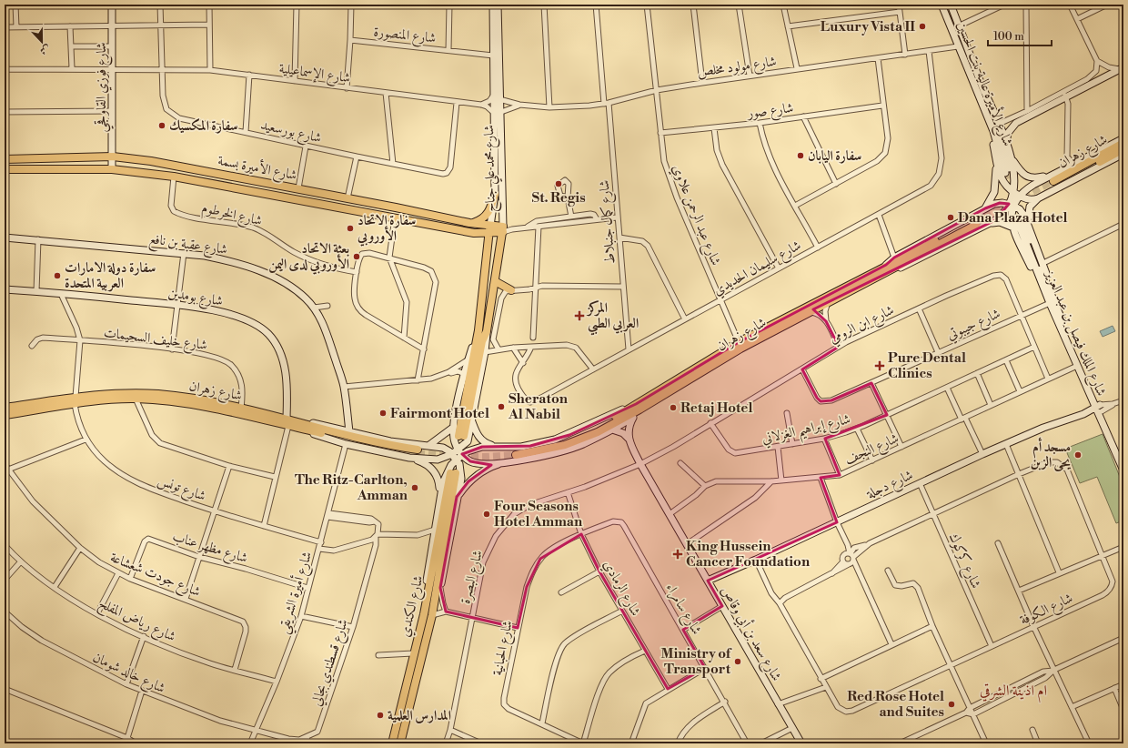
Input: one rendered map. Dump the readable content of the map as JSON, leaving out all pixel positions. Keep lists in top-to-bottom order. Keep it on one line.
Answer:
{"streets":{"main road":["شارع زهران","شارع الأميرة بسمة","شارع محمد علي جناح","شارع الكندي"],"street":["شارع المنصورة","شارع مولود مخلص","شارع الإسماعيلية","شارع الأميرة عالية بنت الحسين","شارع فوزي القاوقجي","شارع صور","شارع بورسعيد","شارع الخرطوم","شارع عبد الرحمن علاوي","شارع كمال جنبلاط","شارع عقبة بن نافع","شارع سليمان الحديدي","شارع بومدين","شارع ابن الرومي","شارع جيبوتي","شارع الملك فيصل بن عبد العزيز","شارع خليف السحيمات","شارع إبراهيم الغزلاني","شارع النجف","شارع دجلة","شارع تونس","شارع مظهر عناب","شارع كركوك","شارع جودت شعشاعة","شارع البصرة","شارع الرمادي","شارع أميرة الشريقي","شارع سامراء","شارع الكوفة","شارع رياض المفلح","شارع سعد بن أبي وقاص","شارع الحبانية","شارع قسطندي بجالي","شارع خالد شومان"]},"crossings":[["شارع المنصورة","شارع محمد علي جناح"],["شارع مولود مخلص","شارع الأميرة عالية بنت الحسين"],["شارع مولود مخلص","شارع محمد علي جناح"],["شارع مولود مخلص","شارع عبد الرحمن علاوي"],["شارع مولود مخلص","شارع كمال جنبلاط"],["شارع مولود مخلص","شارع سليمان الحديدي"],["شارع الإسماعيلية","شارع فوزي القاوقجي"],["شارع الإسماعيلية","شارع بورسعيد"],["شارع فوزي القاوقجي","شارع الأميرة بسمة"],["شارع صور","شارع عبد الرحمن علاوي"],["شارع زهران","شارع عبد الرحمن علاوي"],["شارع زهران","شارع بومدين"],["شارع زهران","شارع خليف السحيمات"],["شارع زهران","شارع تونس"],["شارع الأميرة بسمة","شارع محمد علي جناح"],["شارع الأميرة بسمة","شارع الخرطوم"],["شارع عبد الرحمن علاوي","شارع سليمان الحديدي"],["شارع كمال جنبلاط","شارع سليمان الحديدي"],["شارع ابن الرومي","شارع جيبوتي"],["شارع ابن الرومي","شارع إبراهيم الغزلاني"],["شارع ابن الرومي","شارع النجف"],["شارع ابن الرومي","شارع البصرة"],["شارع ابن الرومي","شارع سعد بن أبي وقاص"],["شارع جيبوتي","شارع الملك فيصل بن عبد العزيز"],["شارع الملك فيصل بن عبد العزيز","شارع النجف"],["شارع الملك فيصل بن عبد العزيز","شارع دجلة"],["شارع خليف السحيمات","شارع تونس"],["شارع النجف","شارع سعد بن أبي وقاص"],["شارع دجلة","شارع كركوك"],["شارع دجلة","شارع الكوفة"],["شارع دجلة","شارع سعد بن أبي وقاص"],["شارع تونس","شارع أميرة الشريقي"],["شارع مظهر عناب","شارع جودت شعشاعة"],["شارع مظهر عناب","شارع أميرة الشريقي"],["شارع كركوك","شارع الكوفة"],["شارع جودت شعشاعة","شارع رياض المفلح"],["شارع البصرة","شارع الرمادي"],["شارع البصرة","شارع سعد بن أبي وقاص"],["شارع الرمادي","شارع سامراء"],["شارع الرمادي","شارع الحبانية"],["شارع أميرة الشريقي","شارع رياض المفلح"],["شارع أميرة الشريقي","شارع خالد شومان"],["شارع سامراء","شارع الحبانية"]],"districts":["ام اذينة الشرقي"],"places":{"other":["Luxury Vista II","سفارة المكسيك","سفارة اليابان","St. Regis","Dana Plaza Hotel","سفارة الاتحاد الأوروبي","بعثة الاتحاد الأوروبي لدى اليمن","سفارة دولة الامارات العربية المتحدة","Sheraton Al Nabil","Retaj Hotel","Fairmont Hotel","مسجد أم يحى الزبن","The Ritz-Carlton, Amman","Four Seasons Hotel Amman","Ministry of Transport","Red Rose Hotel and Suites","المدارس العلمية"],"health":["المركز العربي الطبي","Pure Dental Clinics","King Hussein Cancer Foundation"]},"scale_bar":"100 m","north":"bottom"}
